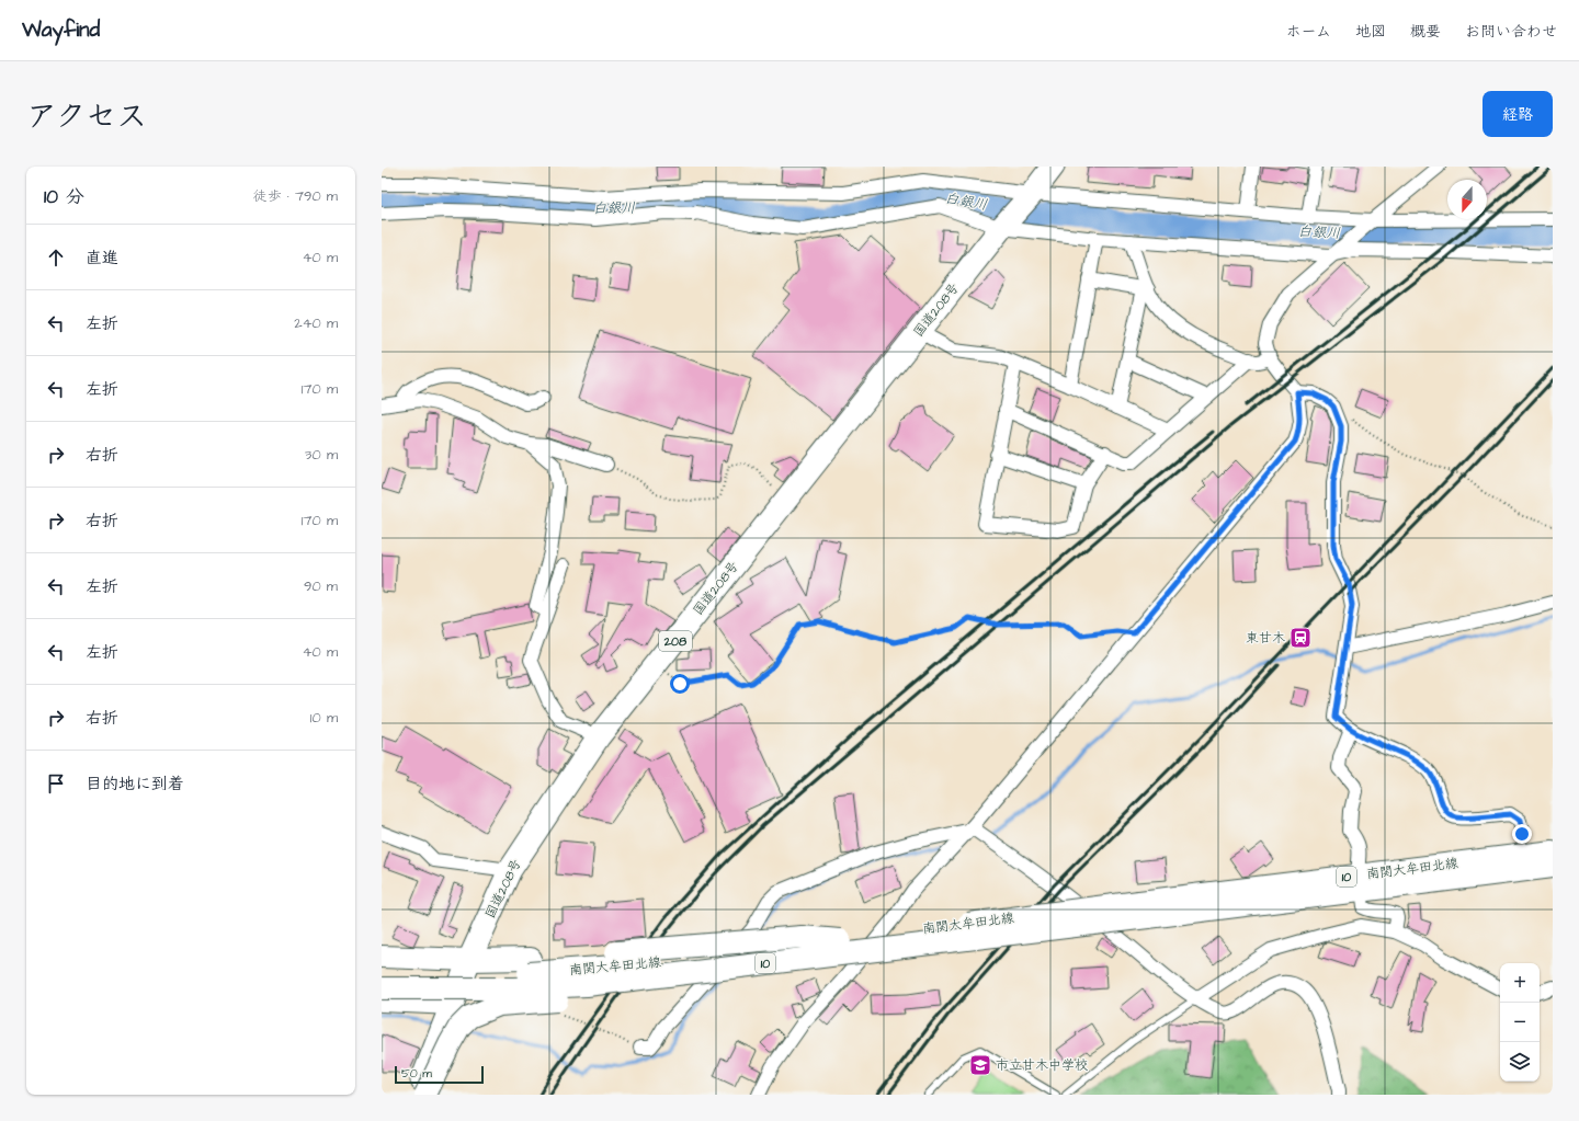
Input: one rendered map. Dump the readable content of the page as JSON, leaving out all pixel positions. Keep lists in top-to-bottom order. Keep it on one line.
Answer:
{"streets":{"highway":["国道208号","208"],"main road":["南関大牟田北線","10"]},"water":["白銀川"],"places":{"station":["東甘木"],"school or university":["市立甘木中学校"]},"scale_bar":"50 m","north":"bottom","page":{"header":"Wayfind","nav":["ホーム","地図","概要","お問い合わせ"],"title":"アクセス","buttons":"経路","heading":["10 分","徒歩 · 790 m"],"list":[["直進","40 m"],["左折","240 m"],["左折","170 m"],["右折","30 m"],["右折","170 m"],["左折","90 m"],["左折","40 m"],["右折","10 m"],"目的地に到着"],"map_buttons":["+","−"],"scale":"50 m"}}
